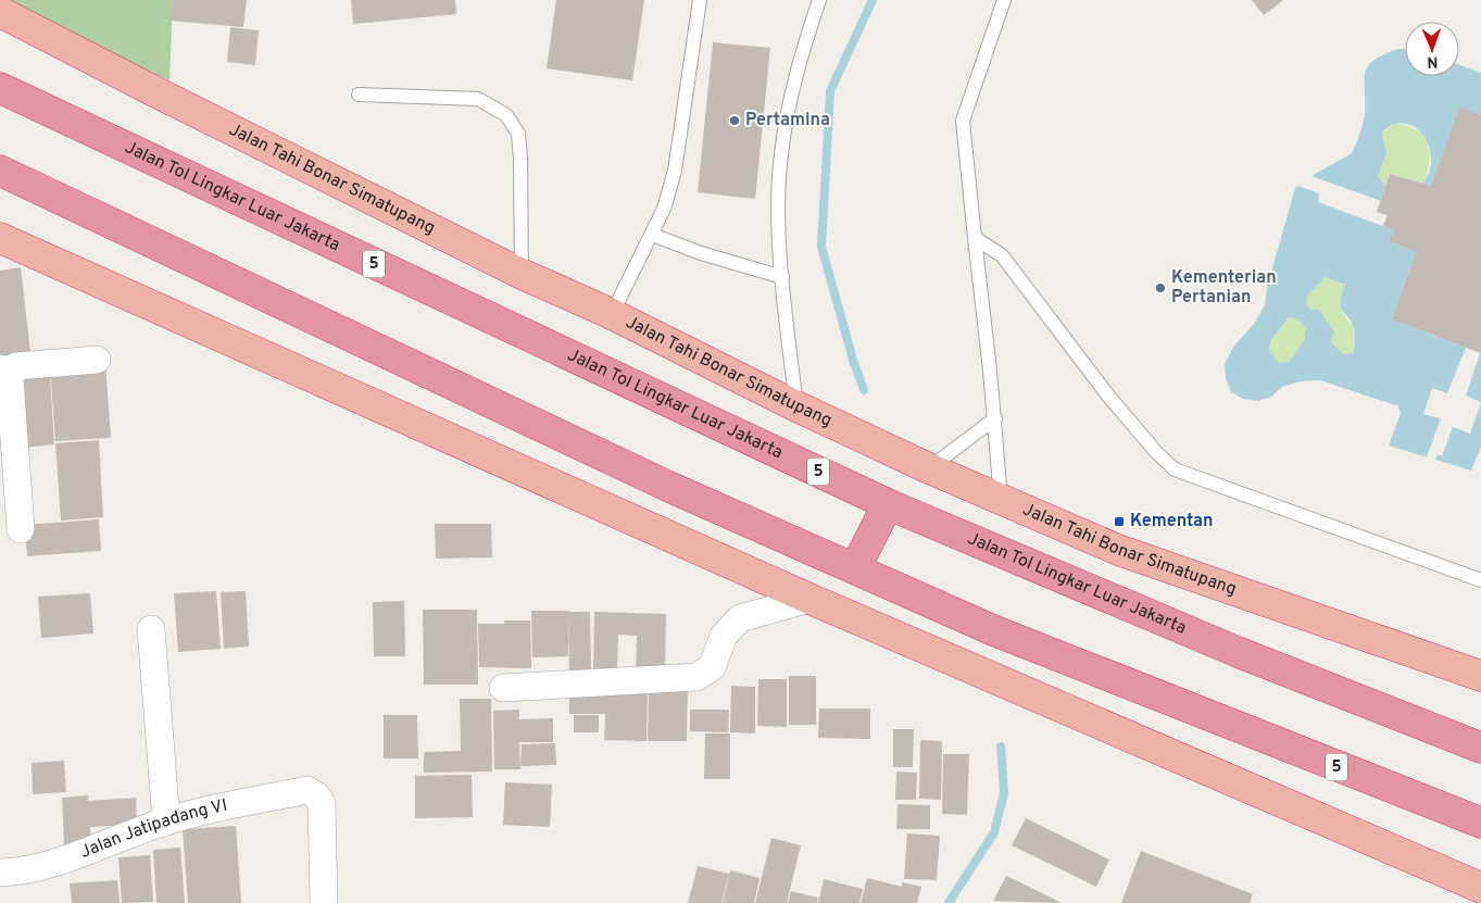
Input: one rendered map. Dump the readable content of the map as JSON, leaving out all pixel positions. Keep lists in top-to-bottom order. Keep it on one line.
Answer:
{"streets":{"highway":["Jalan Tahi Bonar Simatupang","Jalan Tol Lingkar Luar Jakarta","5"],"street":["Jalan Jatipadang VI"]},"places":{"other":["Pertamina","Kementerian Pertanian"],"transit":["Kementan"]},"north":"bottom"}
